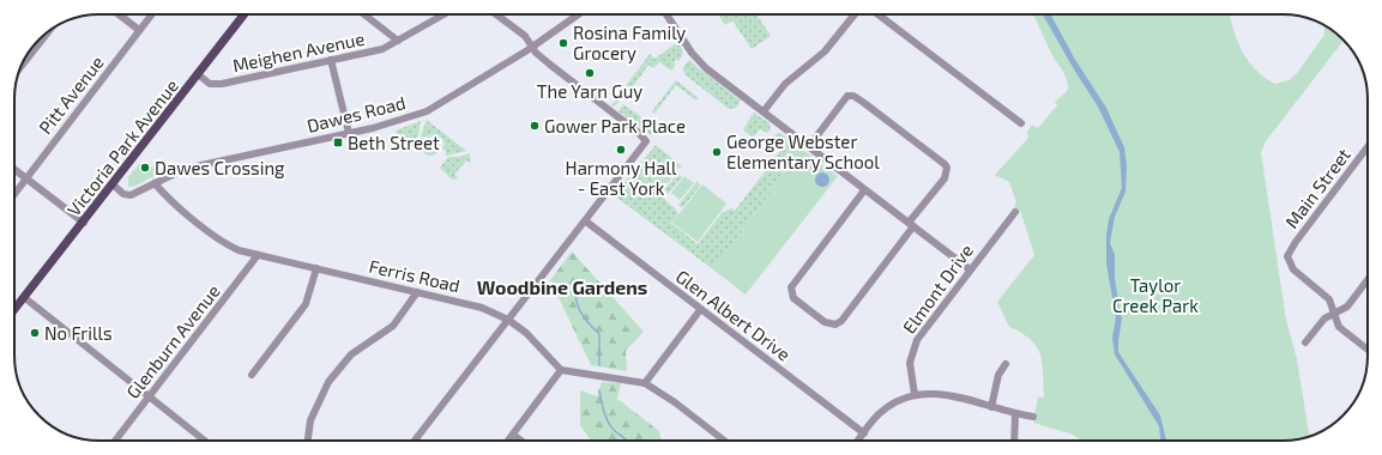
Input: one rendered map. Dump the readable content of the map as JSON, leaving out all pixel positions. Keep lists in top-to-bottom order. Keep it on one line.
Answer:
{"streets":{"main road":["Victoria Park Avenue"],"street":["Meighen Avenue","Pitt Avenue","Dawes Road","Main Street","Ferris Road","Elmont Drive","Glen Albert Drive","Glenburn Avenue"]},"crossings":[["Meighen Avenue","Victoria Park Avenue"],["Dawes Road","Victoria Park Avenue"],["Dawes Road","Ferris Road"],["Ferris Road","Glenburn Avenue"]],"districts":["Woodbine Gardens"],"parks":["Taylor Creek Park"],"places":{"other":["Rosina Family Grocery","The Yarn Guy","Gower Park Place","Harmony Hall - East York","George Webster Elementary School","Dawes Crossing","No Frills"],"transit":["Beth Street"]}}
